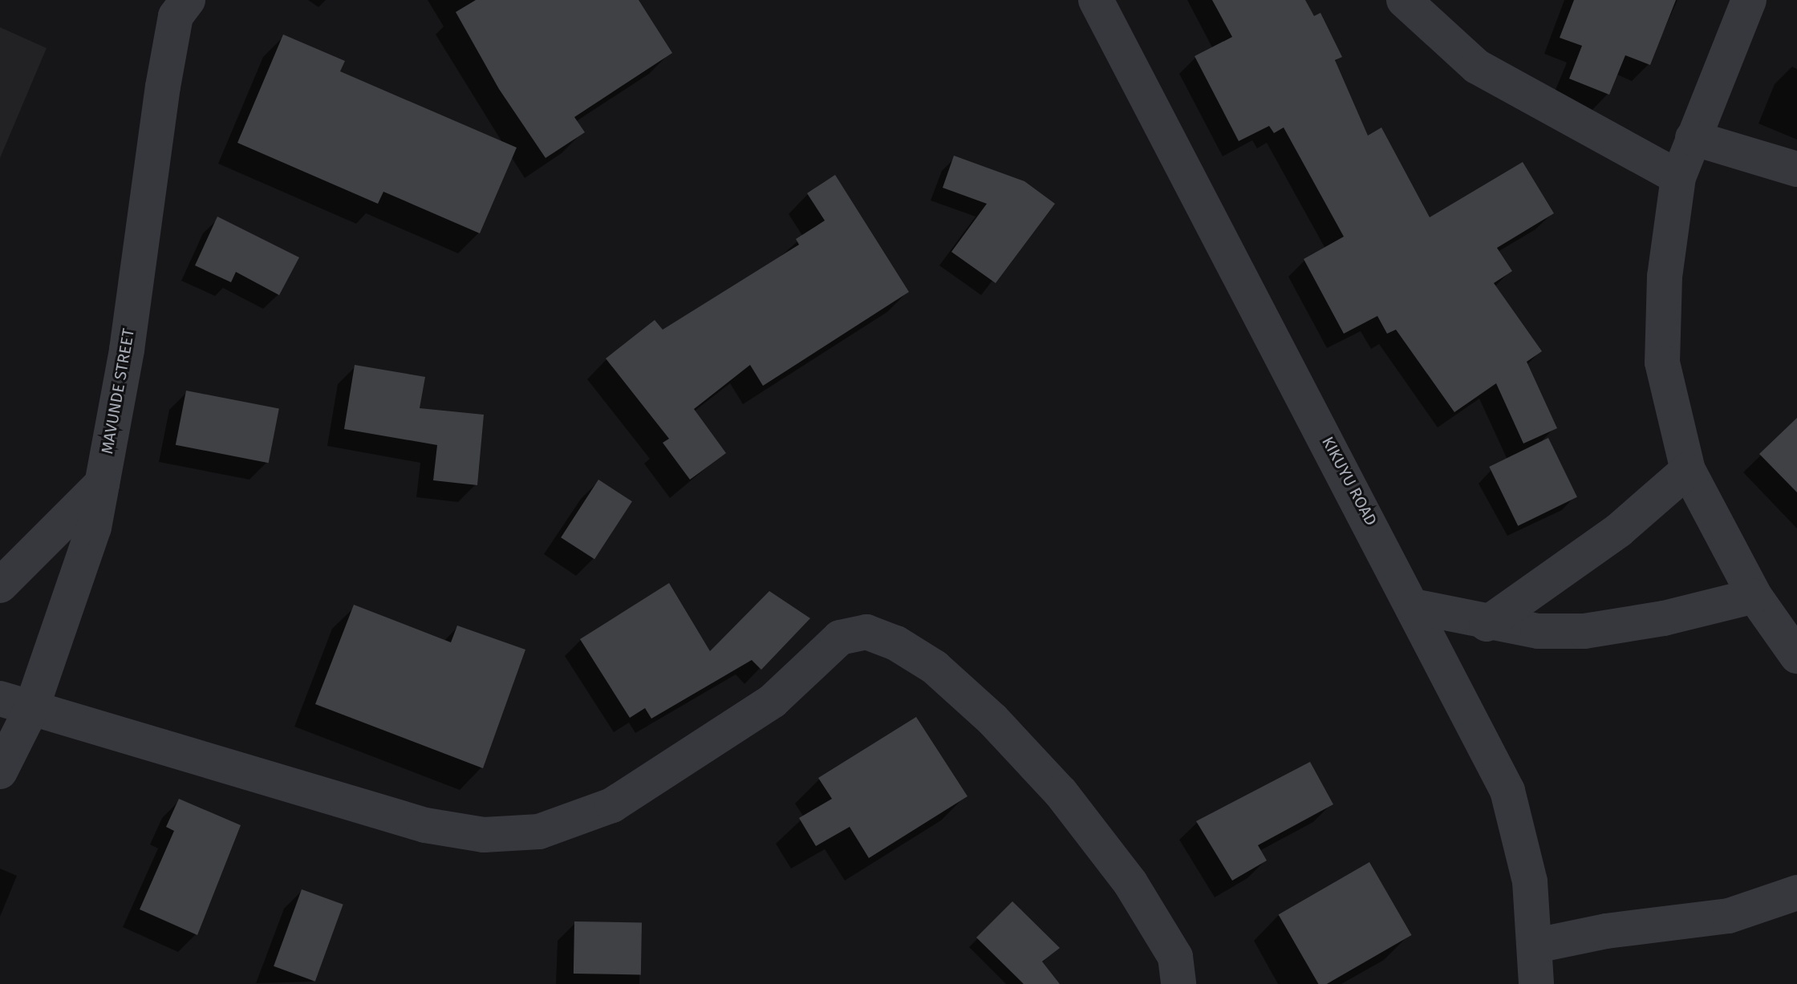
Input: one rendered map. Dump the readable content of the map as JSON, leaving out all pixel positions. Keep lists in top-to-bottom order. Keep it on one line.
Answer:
{"streets":{"street":["MAVUNDE STREET","KIKUYU ROAD"]}}
